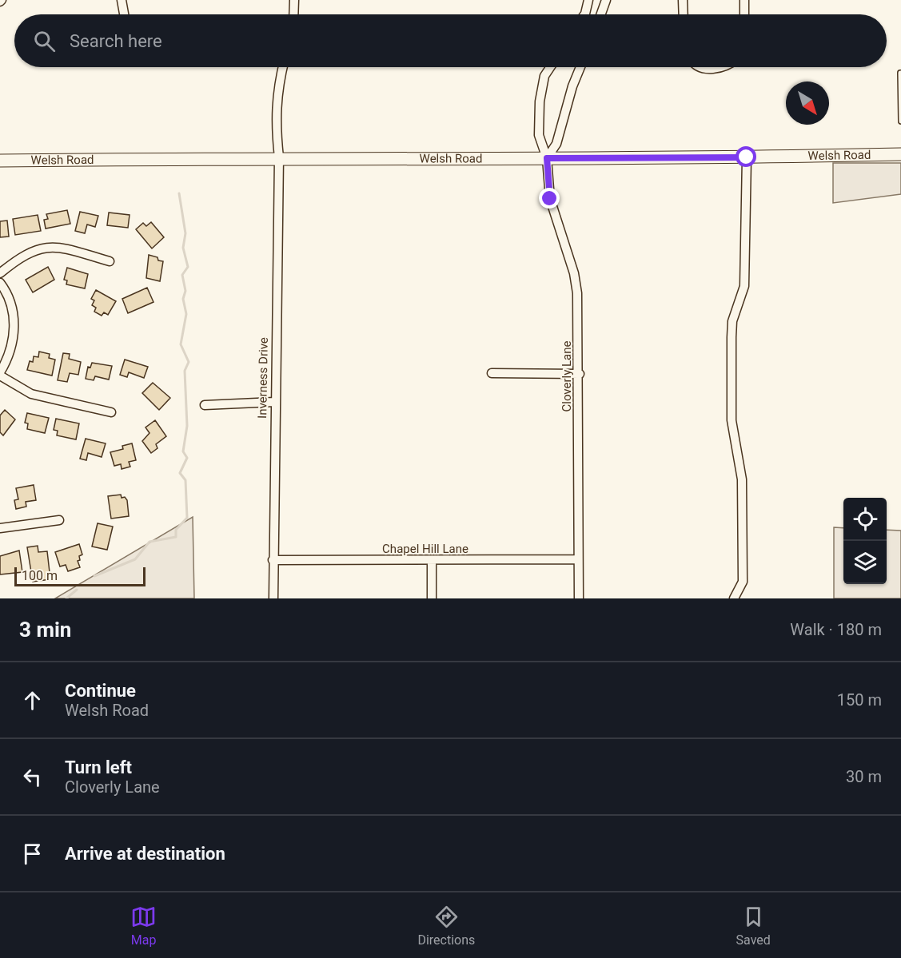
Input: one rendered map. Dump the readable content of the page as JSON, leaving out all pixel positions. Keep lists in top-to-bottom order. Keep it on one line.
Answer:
{"streets":{"main road":["Welsh Road"],"street":["Cloverly Lane","Inverness Drive","Chapel Hill Lane"]},"crossings":[["Welsh Road","Cloverly Lane"],["Welsh Road","Inverness Drive"],["Cloverly Lane","Chapel Hill Lane"],["Inverness Drive","Chapel Hill Lane"]],"scale_bar":"100 m","north":"bottom right","page":{"search":"Search here","scale":"100 m","heading":["3 min","Walk · 180 m"],"list":[["Continue","Welsh Road","150 m"],["Turn left","Cloverly Lane","30 m"],"Arrive at destination"],"nav":["Map","Directions","Saved"]}}
